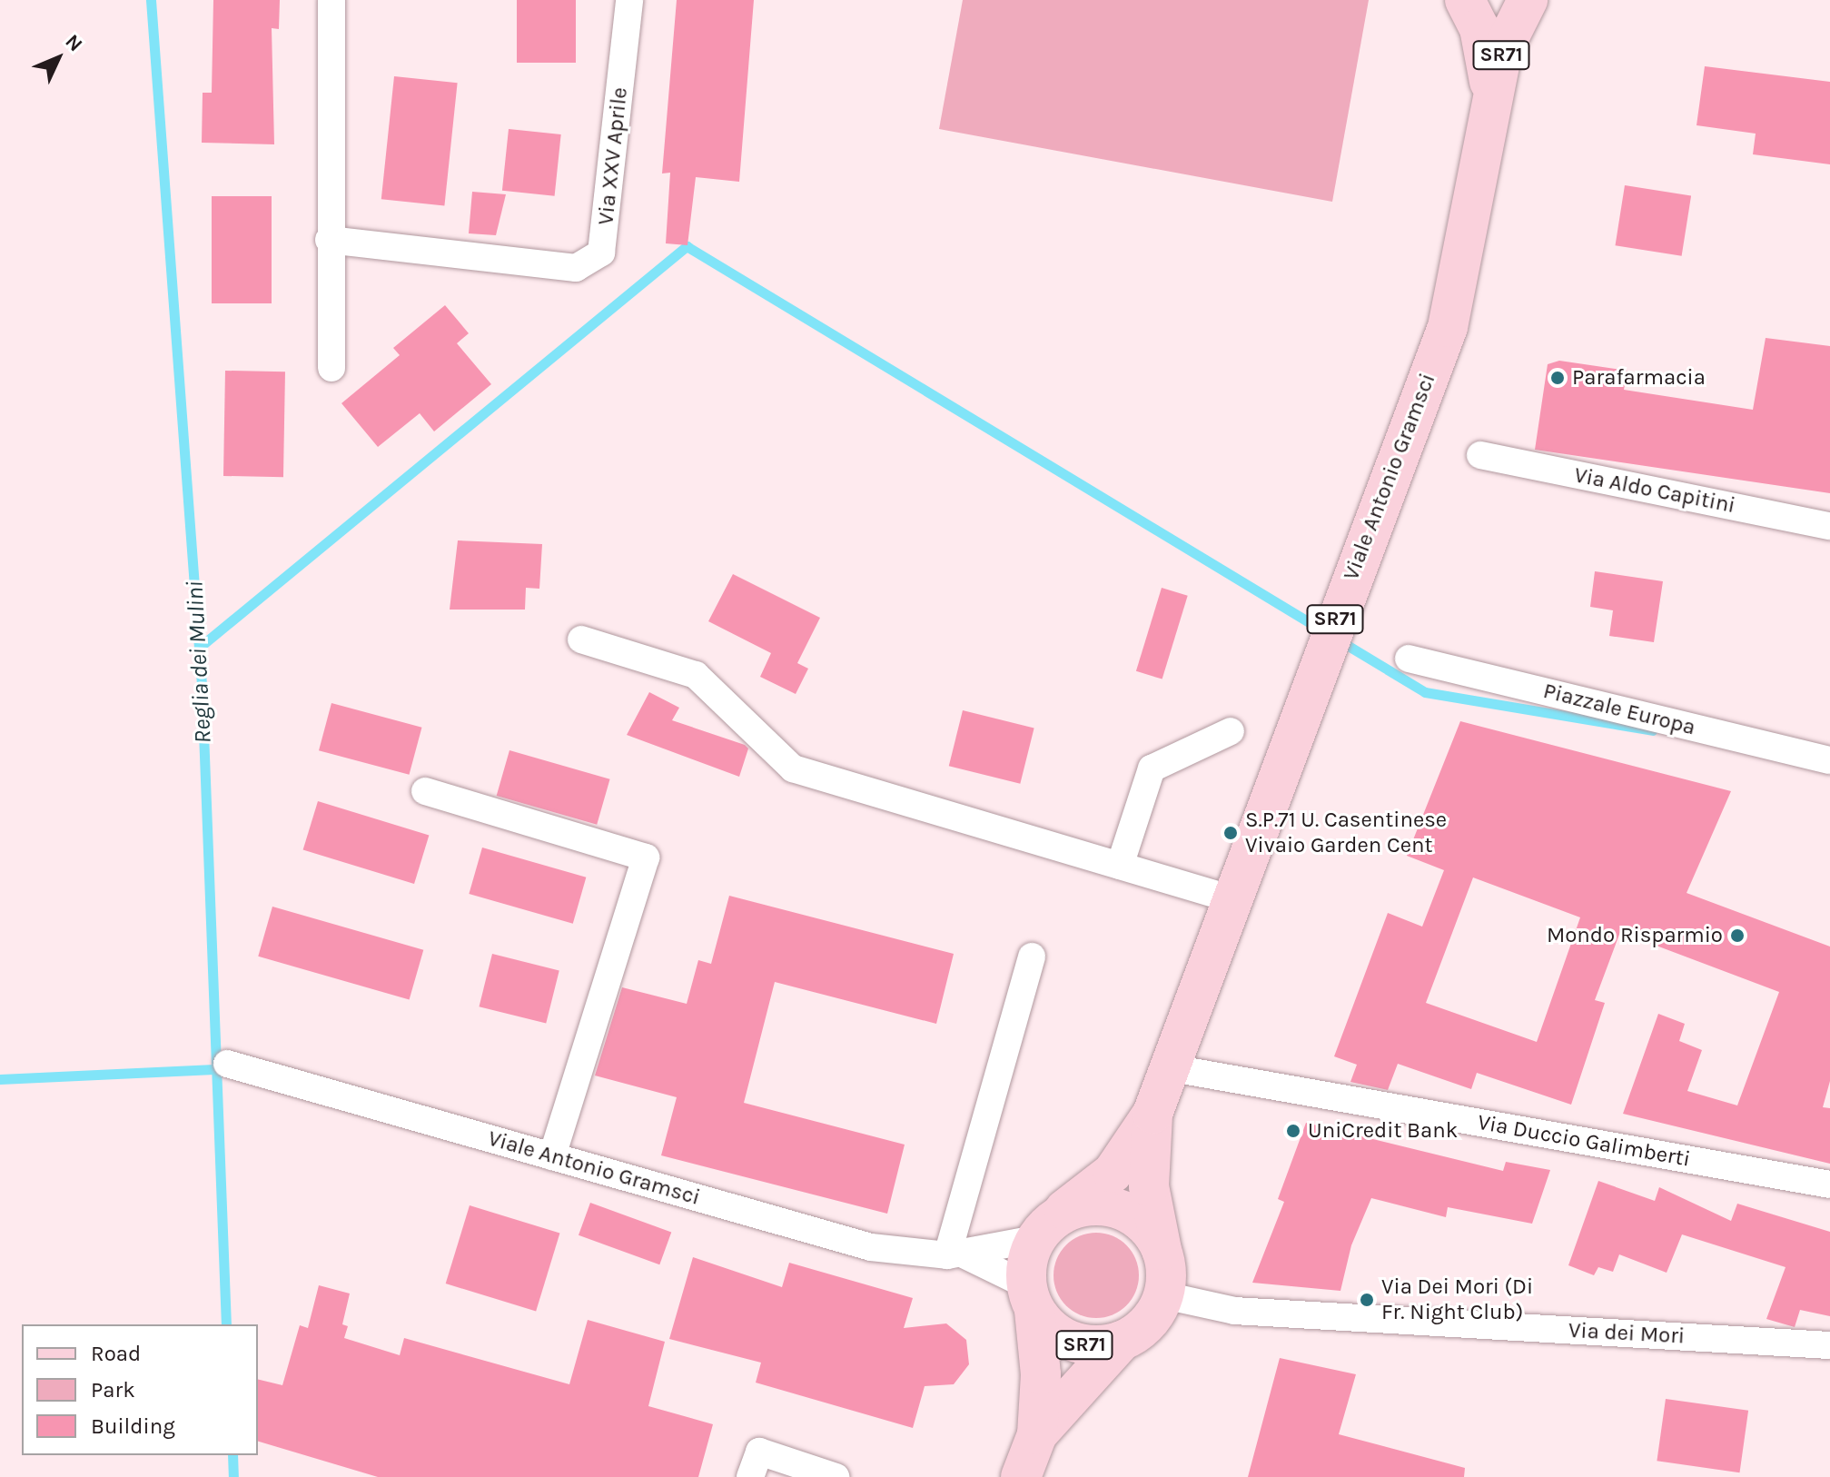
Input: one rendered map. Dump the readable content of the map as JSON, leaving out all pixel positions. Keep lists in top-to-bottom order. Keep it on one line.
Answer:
{"streets":{"main road":["SR71","Viale Antonio Gramsci"],"street":["Via XXV Aprile","Via Aldo Capitini","Piazzale Europa","Via Duccio Galimberti","Via dei Mori"]},"crossings":[["SR71","Viale Antonio Gramsci"],["SR71","Via dei Mori"],["Viale Antonio Gramsci","Via Duccio Galimberti"],["Viale Antonio Gramsci","Via dei Mori"]],"water":["Reglia dei Mulini"],"places":["Parafarmacia","S.P.71 U. Casentinese Vivaio Garden Cent","Mondo Risparmio","UniCredit Bank","Via Dei Mori (Di Fr. Night Club)"],"legend":["Road","Park","Building"],"north":"top right"}
